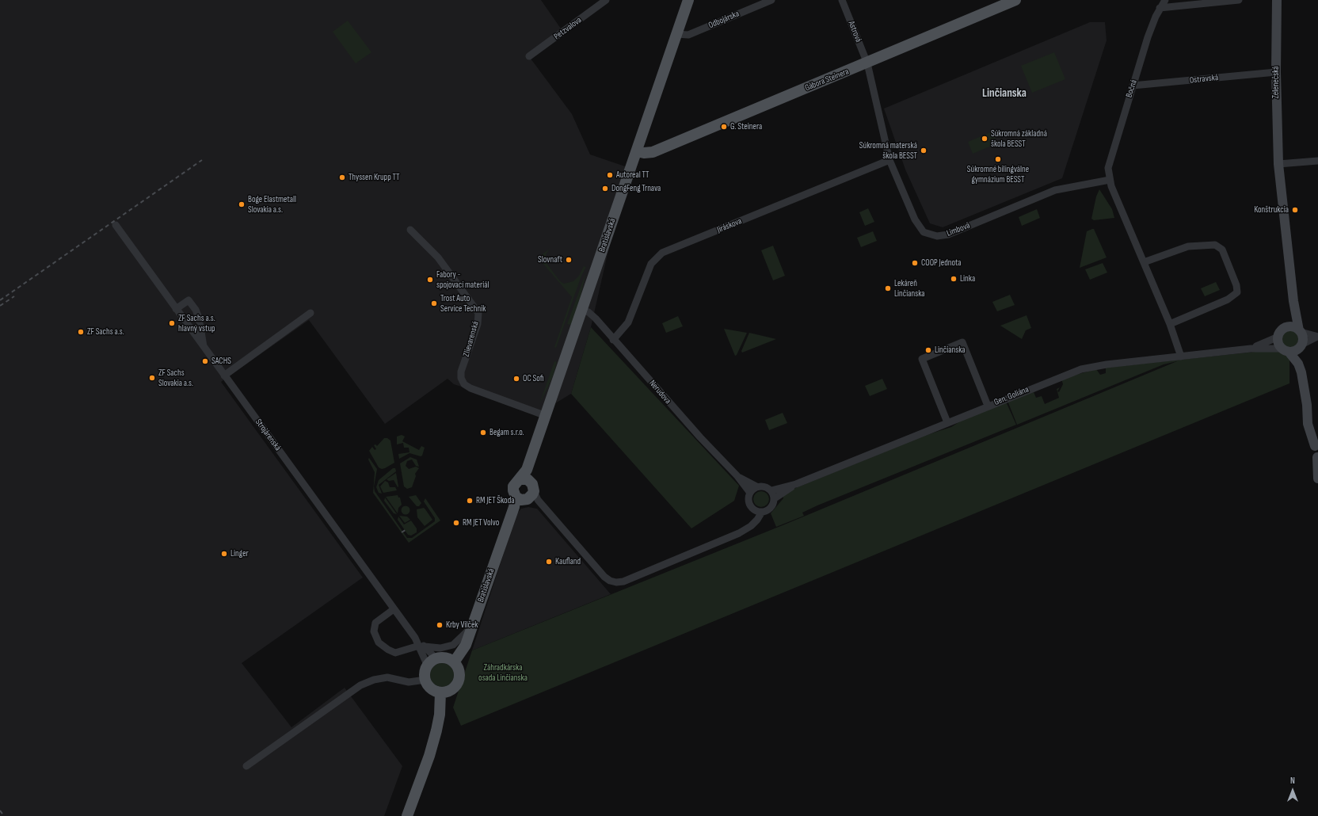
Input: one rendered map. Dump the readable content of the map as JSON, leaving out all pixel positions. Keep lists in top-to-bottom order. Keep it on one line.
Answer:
{"streets":{"main road":["Gábora Steinera","Bratislavská"],"street":["Odbojárska","Petzvalova","Astrová","Ostravská","Zelenečská","Bočná","Jiráskova","Limbová","Zlievarenská","Nerudova","Gen. Goliána","Strojárenská"]},"crossings":[["Odbojárska","Bratislavská"],["Astrová","Gábora Steinera"],["Astrová","Limbová"],["Ostravská","Zelenečská"],["Ostravská","Bočná"],["Gábora Steinera","Limbová"],["Gábora Steinera","Bratislavská"],["Zelenečská","Gen. Goliána"],["Bočná","Limbová"],["Jiráskova","Limbová"],["Jiráskova","Nerudova"],["Bratislavská","Zlievarenská"],["Bratislavská","Nerudova"]],"districts":["Linčianska"],"parks":["Záhradkárska osada Linčianska"],"places":["G. Steinera","Súkromná základná škola BESST","Súkromná materská škola BESST","Súkromné bilingválne gymnázium BESST","Autoreal TT","Thyssen Krupp TT","DongFeng Trnava","Boge Elastmetall Slovakia a.s.","Konštrukcia","Slovnaft","COOP Jednota","Linka","Fabory - spojovací materiál","Lekáreň Linčianska","Trost Auto Service Technik","ZF Sachs a.s. hlavný vstup","ZF Sachs a.s.","Linčianska","SACHS","ZF Sachs Slovakia a.s.","OC Sofi","Begam s.r.o.","RM JET Škoda","RM JET Volvo","Linger","Kaufland","Krby Vilček"],"north":"top"}
